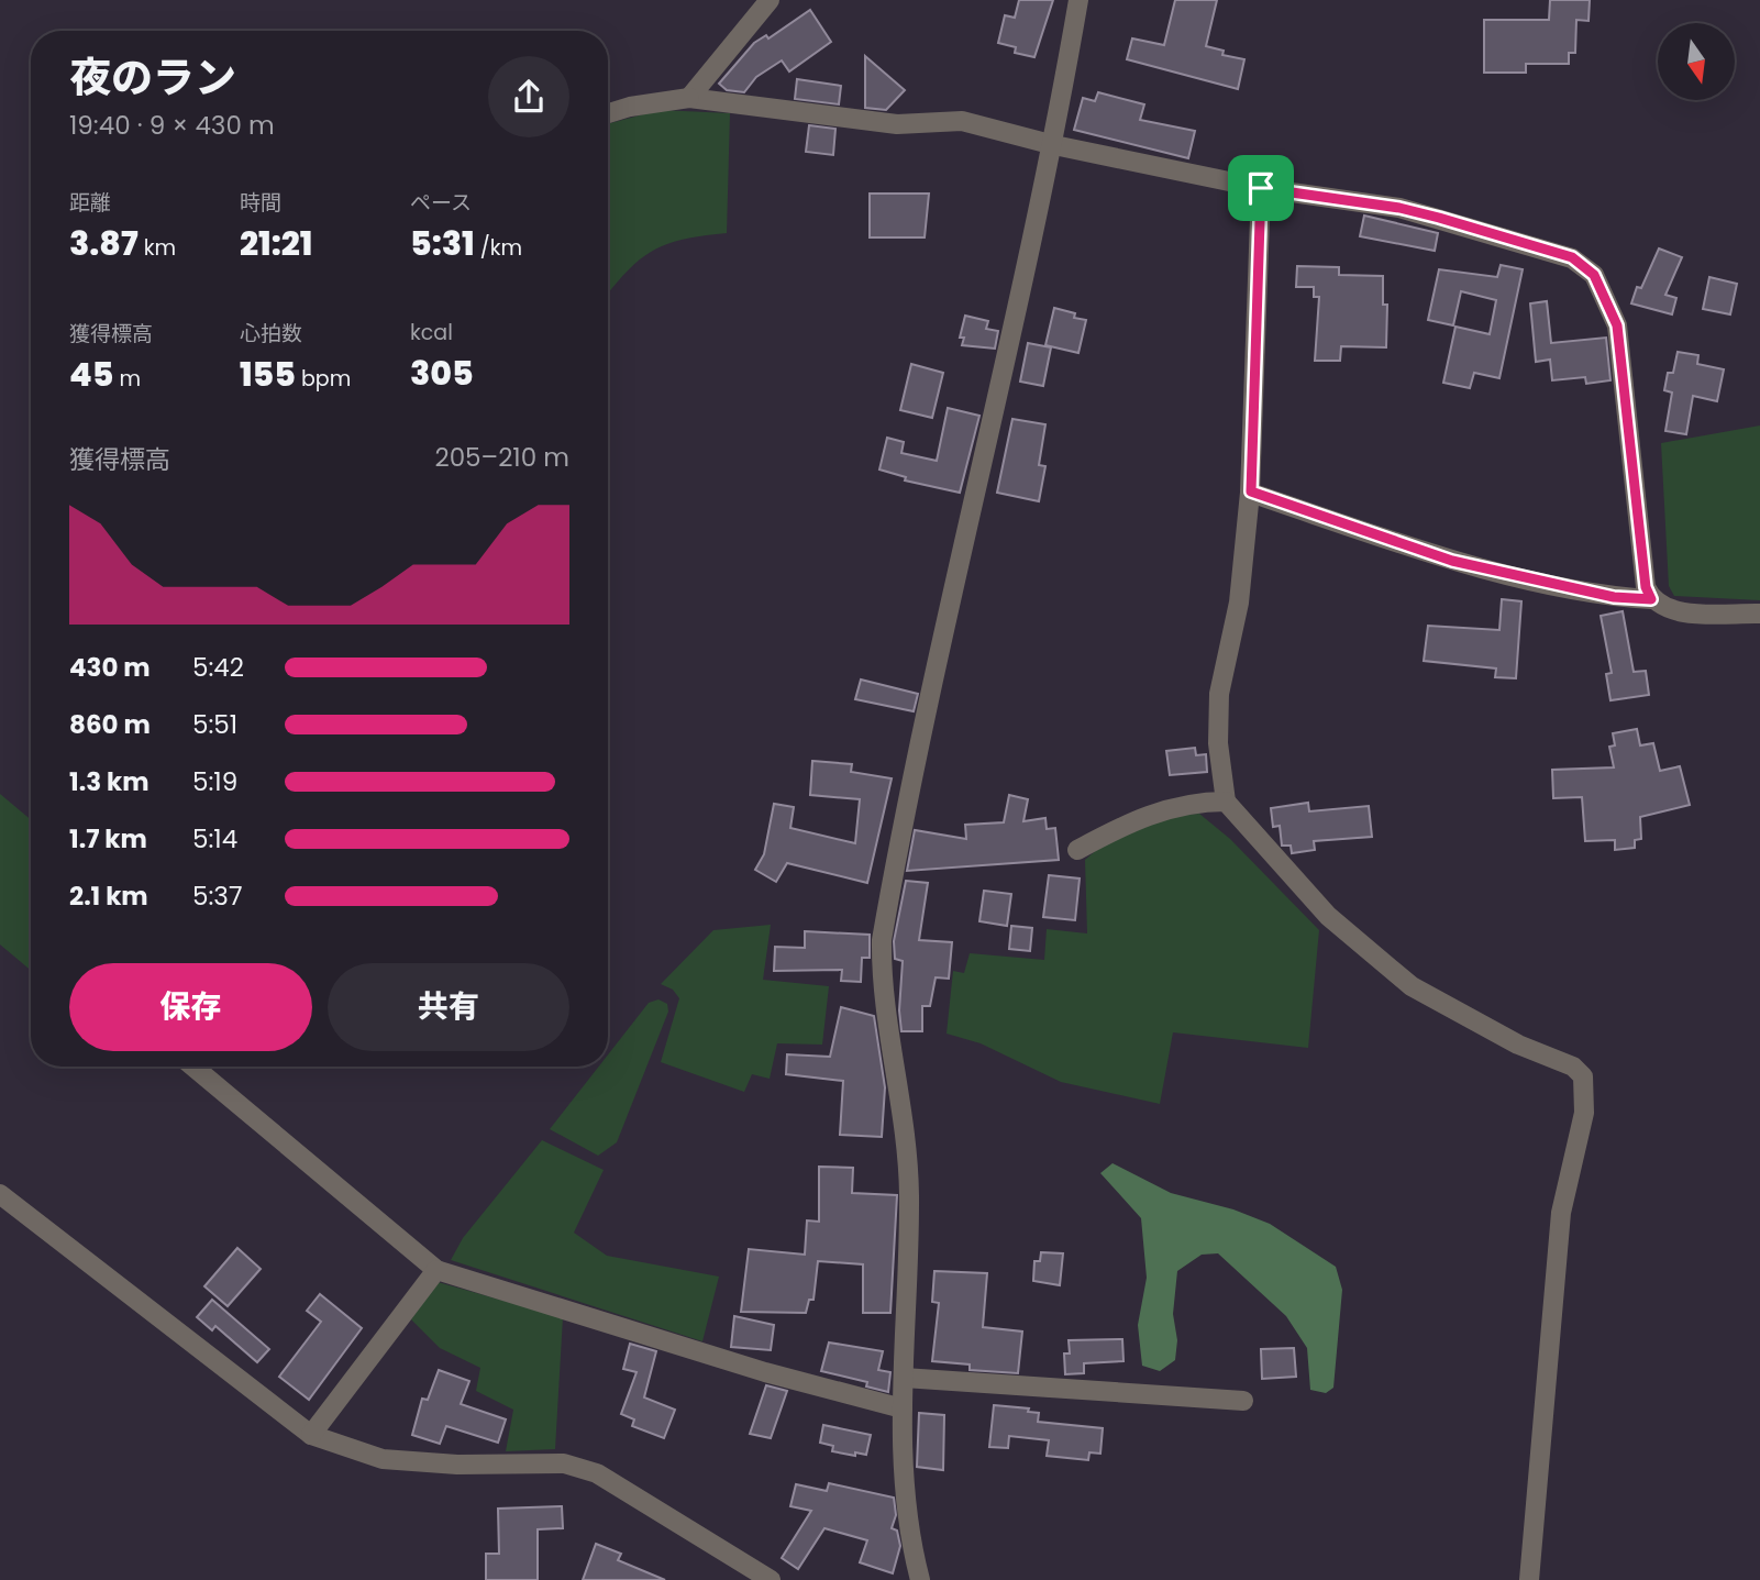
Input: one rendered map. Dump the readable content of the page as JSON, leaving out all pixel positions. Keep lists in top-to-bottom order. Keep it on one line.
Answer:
{"north":"bottom","page":{"heading":["夜のラン","19:40 · 9 × 430 m"],"stats":[["距離","3.87 km"],["時間","21:21"],["ペース","5:31 /km"],["獲得標高","45 m"],["心拍数","155 bpm"],["kcal","305"]],"chart":["獲得標高","205–210 m"],"list":[{"name":"430 m","note":"5:42"},{"name":"860 m","note":"5:51"},{"name":"1.3 km","note":"5:19"},{"name":"1.7 km","note":"5:14"},{"name":"2.1 km","note":"5:37"}],"buttons":["保存","共有"]}}
